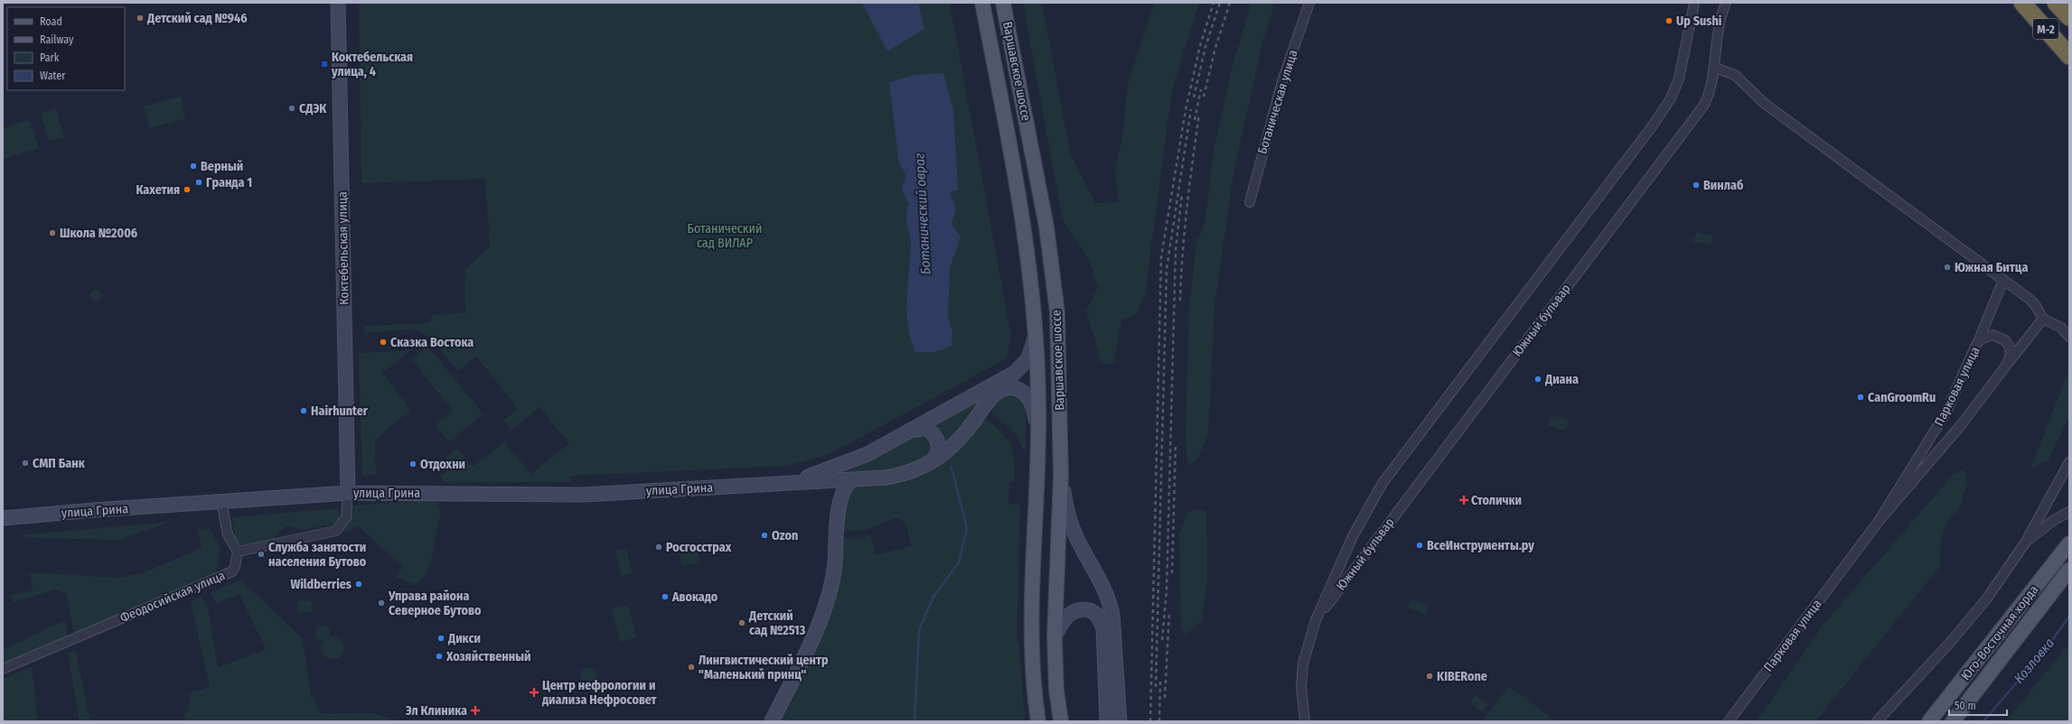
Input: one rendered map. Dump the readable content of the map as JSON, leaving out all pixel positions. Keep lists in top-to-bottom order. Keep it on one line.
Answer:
{"streets":{"highway":["М-2"],"main road":["Варшавское шоссе","Юго-Восточная хорда"],"street":["Ботаническая улица","Коктебельская улица","Южный бульвар","Парковая улица","улица Грина","Феодосийская улица"]},"crossings":[["Варшавское шоссе","улица Грина"],["Коктебельская улица","улица Грина"]],"water":["Ботанический овраг","Козловка"],"parks":["Ботанический сад ВИЛАР"],"places":{"other":["Детский сад №946","Up Sushi","СДЭК","Верный","Гранда 1","Винлаб","Кахетия","Школа №2006","Южная Битца","Сказка Востока","Диана","CanGroomRu","Hairhunter","СМП Банк","Отдохни","Ozon","ВсеИнструменты.ру","Росгосстрах","Служба занятости населения Бутово","Wildberries","Авокадо","Управа района Северное Бутово","Детский сад №2513","Дикси","Хозяйственный","Лингвистический центр \"Маленький принц\"","KIBERone"],"transit":["Коктебельская улица, 4"],"health":["Столички","Центр нефрологии и диализа Нефросовет","Эл Клиника"]},"legend":["Road","Railway","Park","Water"],"scale_bar":"50 m"}
